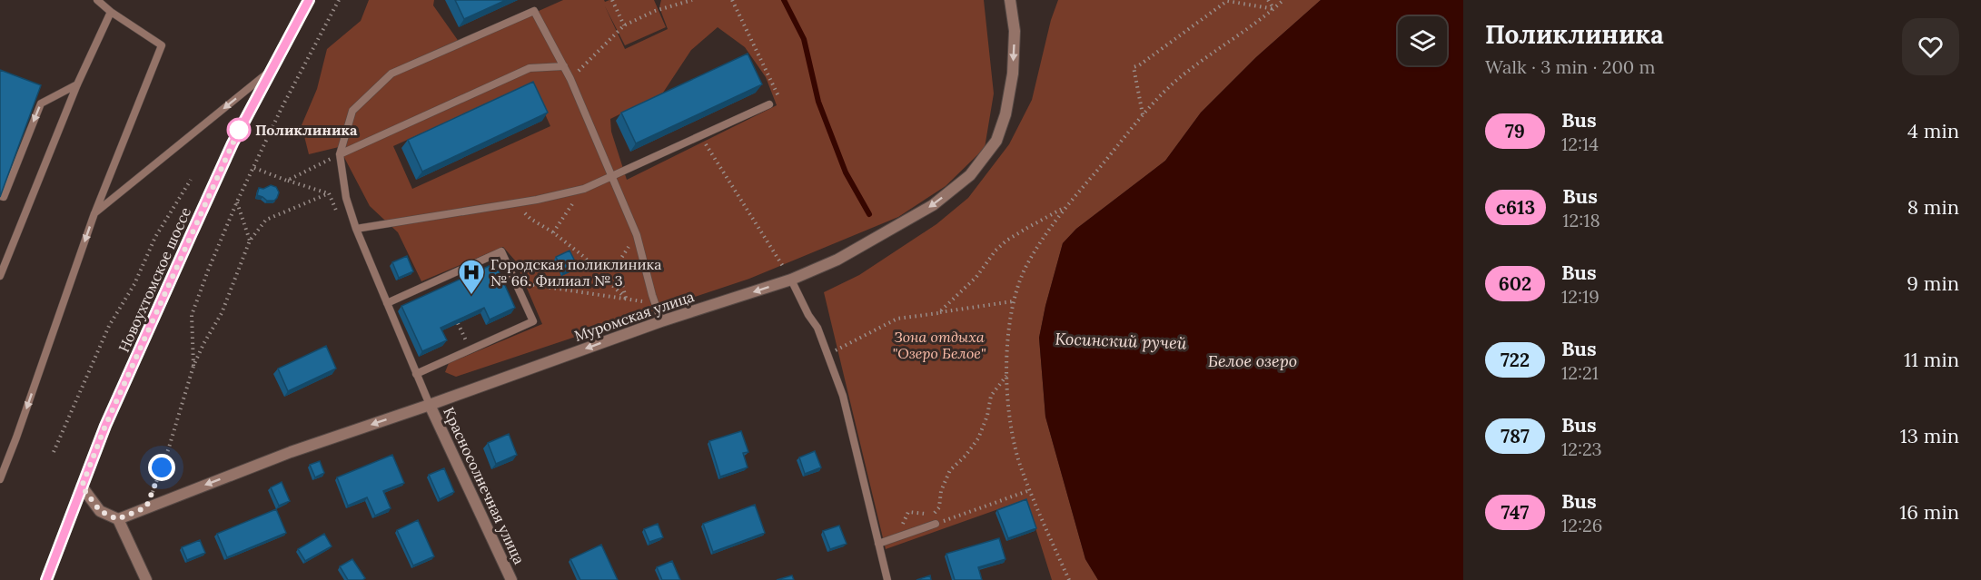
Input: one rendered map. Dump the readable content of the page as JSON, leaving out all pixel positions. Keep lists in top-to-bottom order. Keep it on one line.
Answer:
{"streets":{"main road":["Новоухтомское шоссе"],"street":["Муромская улица","Красносолнечная улица"]},"crossings":[["Муромская улица","Красносолнечная улица"]],"one_way":["Муромская улица"],"water":["Косинский ручей","Белое озеро"],"parks":["Зона отдыха \"Озеро Белое\""],"places":{"other":["Поликлиника"],"hospital":["Городская поликлиника № 66. Филиал № 3"]},"lines":["bus line 79"],"page":{"heading":["Поликлиника","Walk · 3 min · 200 m"],"list":[{"mark":"79","name":"Bus","note":"12:14","value":"4 min"},{"mark":"с613","name":"Bus","note":"12:18","value":"8 min"},{"mark":"602","name":"Bus","note":"12:19","value":"9 min"},{"mark":"722","name":"Bus","note":"12:21","value":"11 min"},{"mark":"787","name":"Bus","note":"12:23","value":"13 min"},{"mark":"747","name":"Bus","note":"12:26","value":"16 min"}]}}
